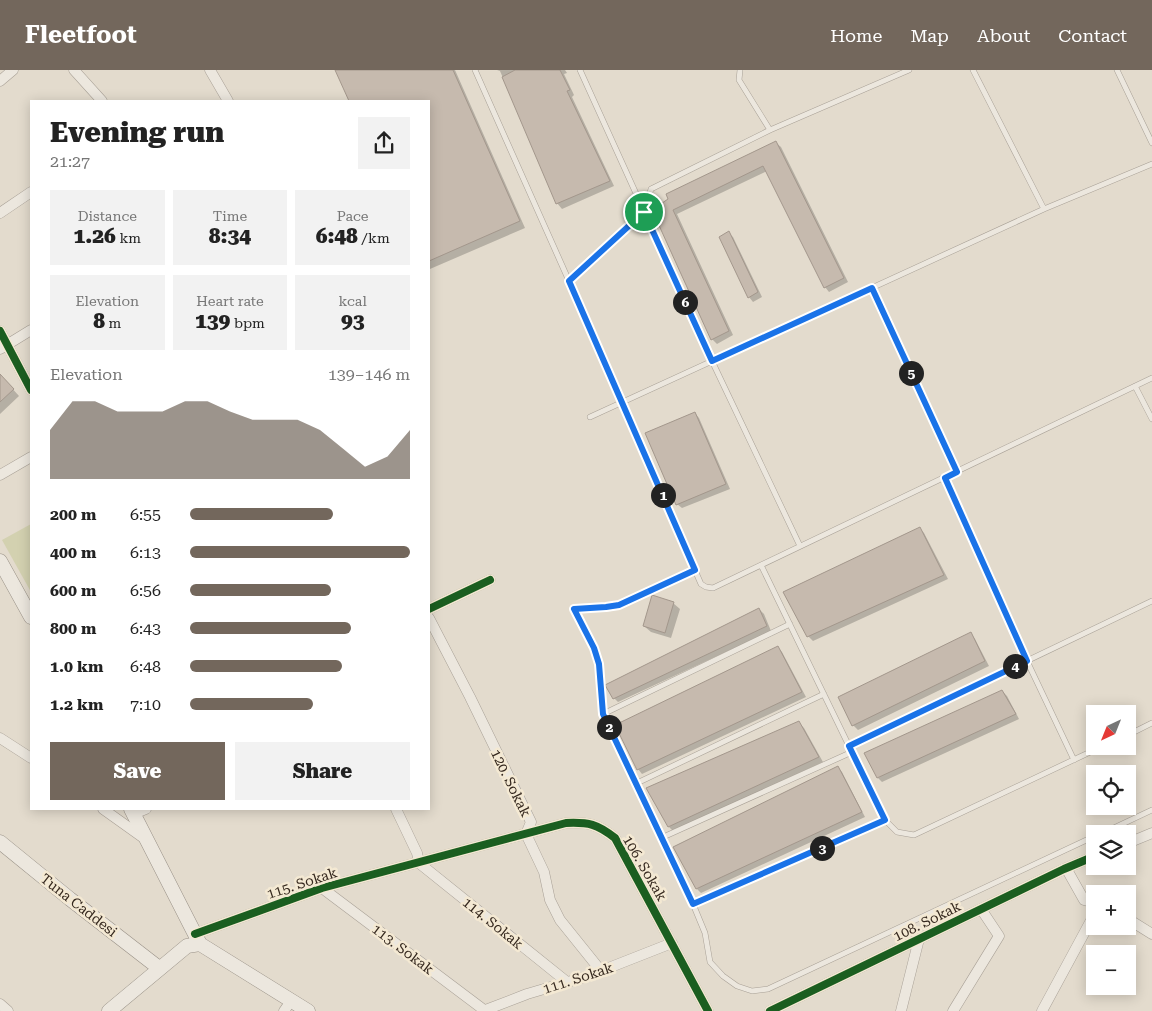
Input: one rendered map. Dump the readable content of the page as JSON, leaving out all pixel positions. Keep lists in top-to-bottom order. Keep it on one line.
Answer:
{"streets":{"main road":["Tuna Caddesi"],"street":["120. Sokak","106. Sokak","115. Sokak","108. Sokak","114. Sokak","113. Sokak","111. Sokak"]},"crossings":[["120. Sokak","106. Sokak"],["120. Sokak","111. Sokak"],["106. Sokak","115. Sokak"],["106. Sokak","114. Sokak"],["106. Sokak","111. Sokak"],["115. Sokak","114. Sokak"],["115. Sokak","113. Sokak"],["114. Sokak","111. Sokak"],["113. Sokak","111. Sokak"]],"north":"bottom left","page":{"header":"Fleetfoot","nav":["Home","Map","About","Contact"],"heading":["Evening run","21:27"],"stats":[["Distance","1.26 km"],["Time","8:34"],["Pace","6:48 /km"],["Elevation","8 m"],["Heart rate","139 bpm"],["kcal","93"]],"pins":["6","5","1","4","2","3"],"chart":["Elevation","139–146 m"],"list":[{"name":"200 m","note":"6:55"},{"name":"400 m","note":"6:13"},{"name":"600 m","note":"6:56"},{"name":"800 m","note":"6:43"},{"name":"1.0 km","note":"6:48"},{"name":"1.2 km","note":"7:10"}],"map_buttons":["+","−"],"buttons":["Save","Share"]}}
